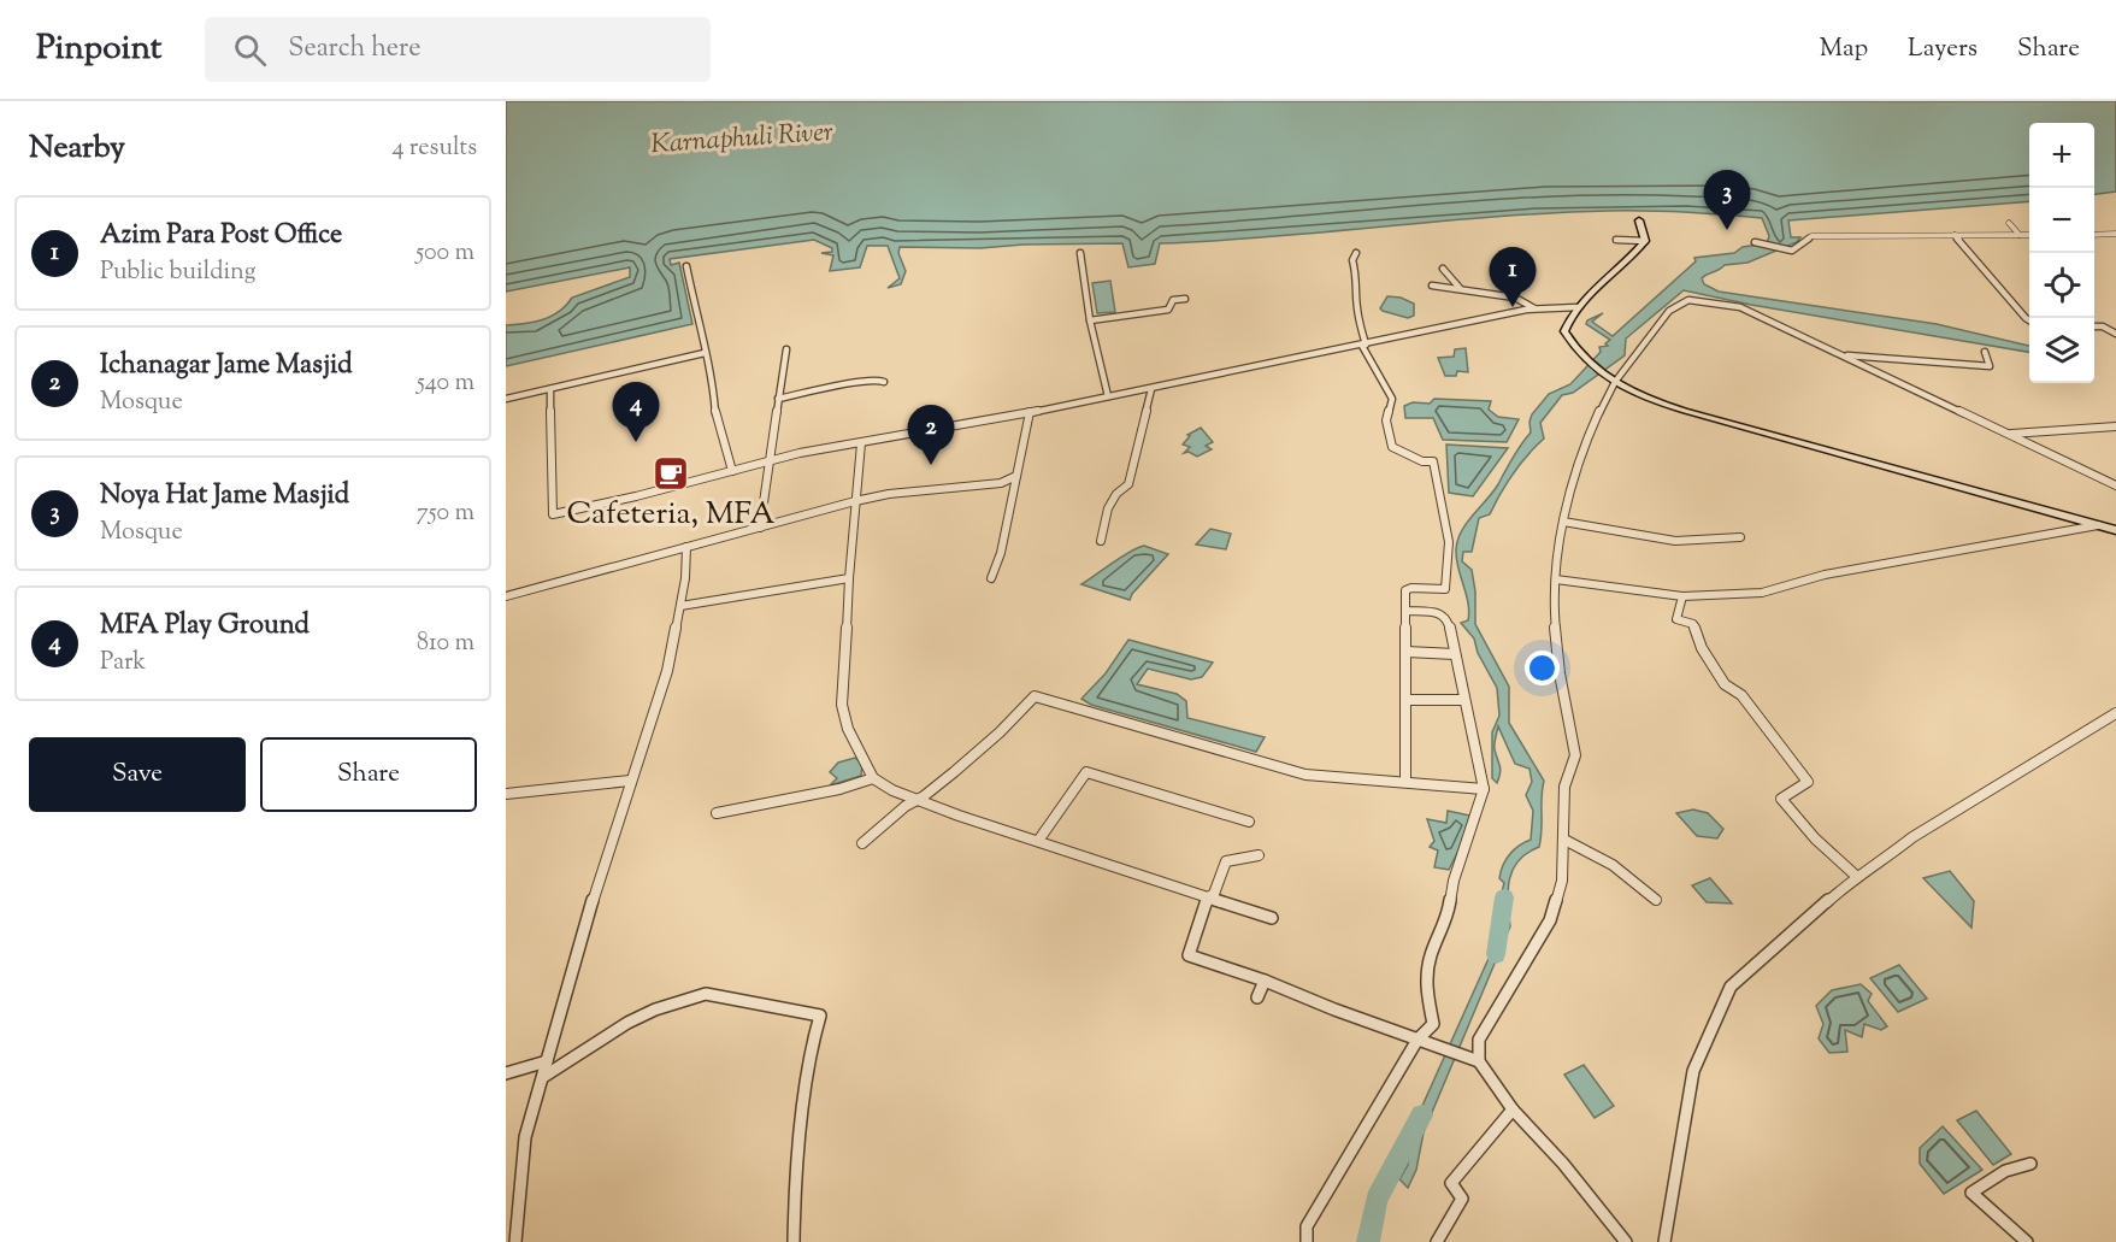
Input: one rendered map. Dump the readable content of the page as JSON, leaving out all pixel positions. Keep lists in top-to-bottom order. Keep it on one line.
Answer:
{"water":["Karnaphuli River"],"places":{"cafe":["Cafeteria, MFA"]},"page":{"header":"Pinpoint","search":"Search here","nav":["Map","Layers","Share"],"heading":["Nearby","4 results"],"map_buttons":["+","−"],"pins":["3","1","4","2"],"list":[{"mark":"1","name":"Azim Para Post Office","note":"Public building","value":"500 m"},{"mark":"2","name":"Ichanagar Jame Masjid","note":"Mosque","value":"540 m"},{"mark":"3","name":"Noya Hat Jame Masjid","note":"Mosque","value":"750 m"},{"mark":"4","name":"MFA Play Ground","note":"Park","value":"810 m"}],"buttons":["Save","Share"]}}
